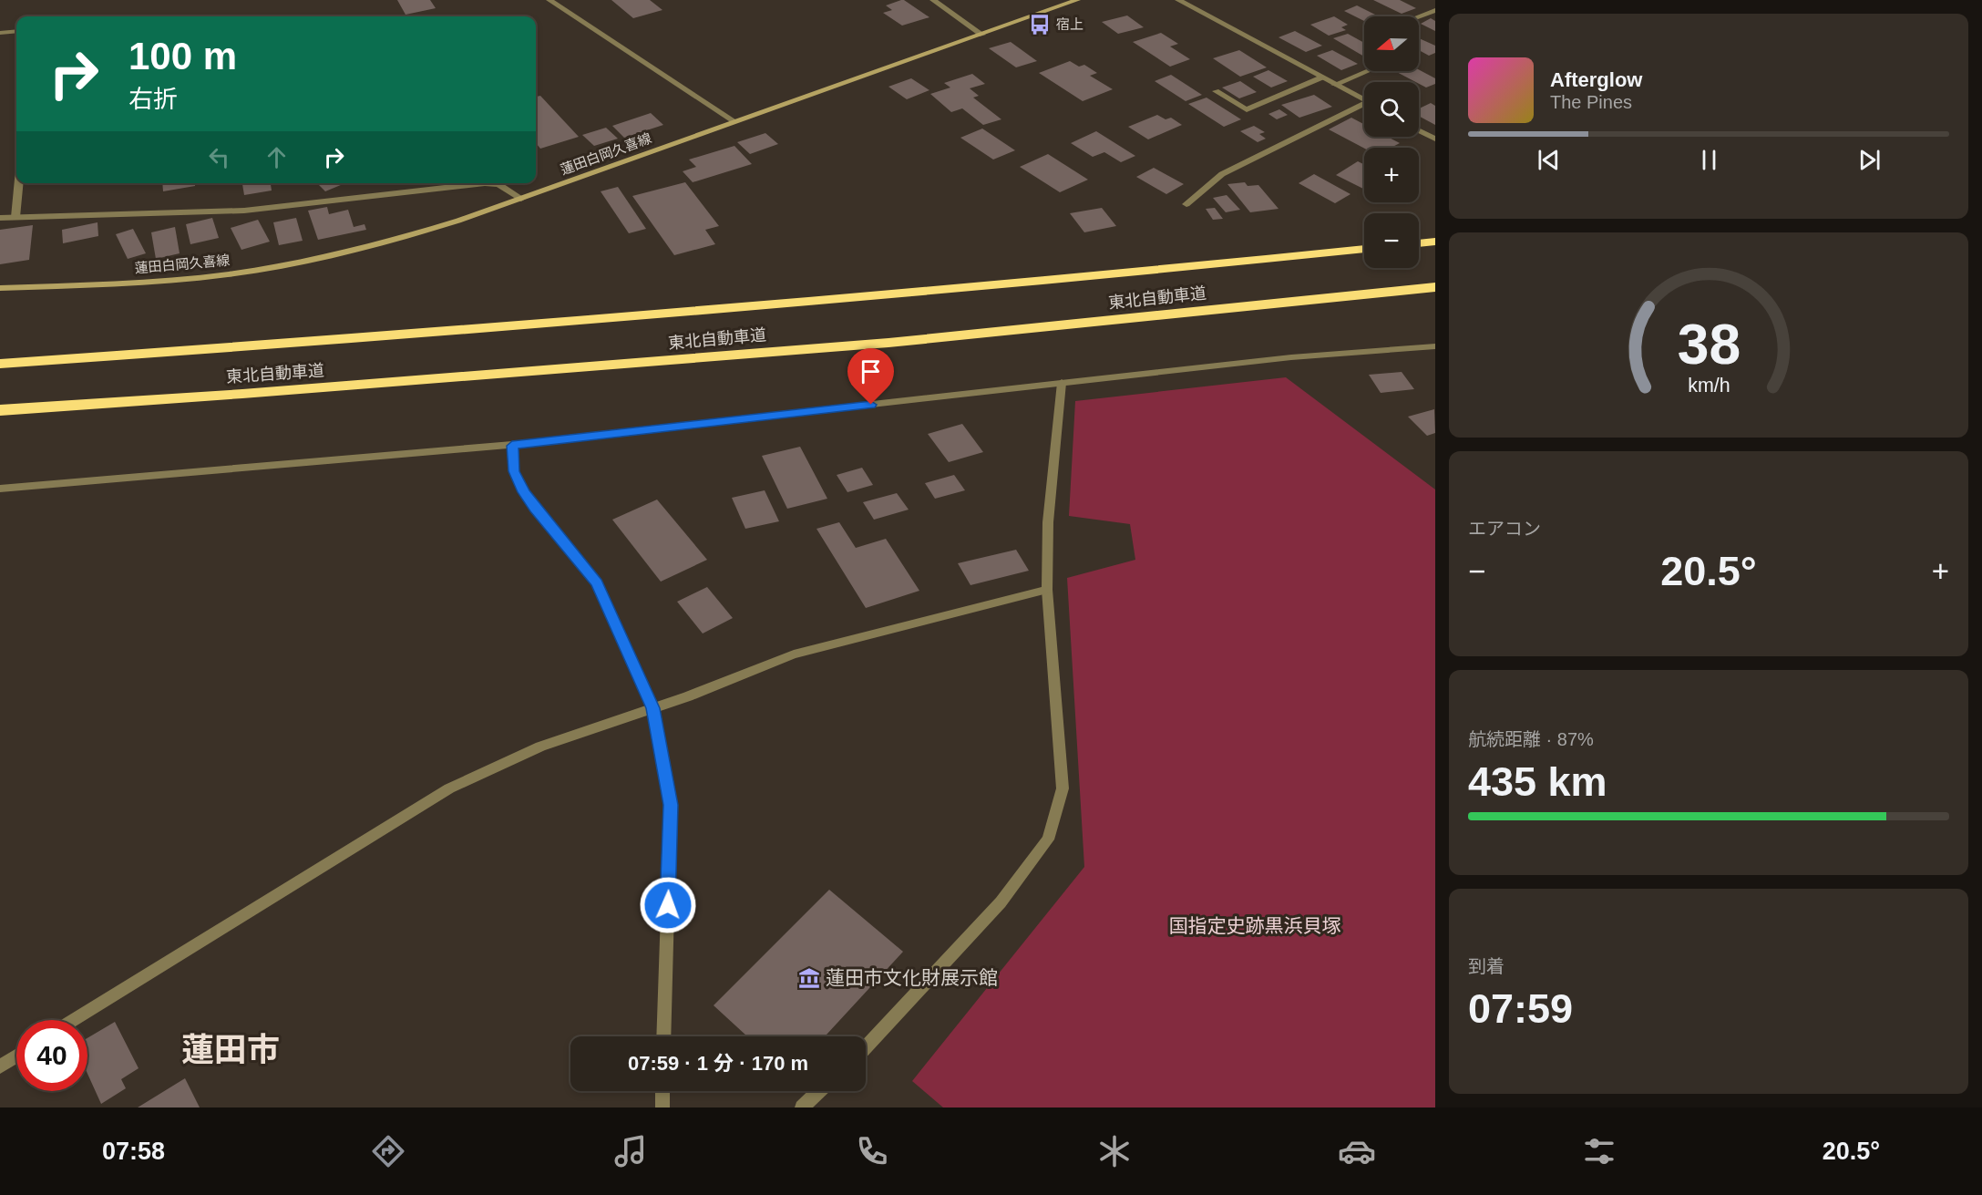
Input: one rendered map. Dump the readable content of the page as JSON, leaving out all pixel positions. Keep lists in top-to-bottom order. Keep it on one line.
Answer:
{"streets":{"highway":["東北自動車道"],"main road":["蓮田白岡久喜線"]},"districts":["蓮田市"],"parks":["国指定史跡黒浜貝塚"],"places":{"bus stop":["宿上"],"museum":["蓮田市文化財展示館"]},"north":"left","page":{"map_buttons":["+","−"],"turn":["100 m","右折"],"song":["Afterglow","The Pines"],"tile":["エアコン",["航続距離 · 87%","435 km"],["到着","07:59"]],"heat":["−","20.5°","+"],"limit":"40","trip":"07:59 · 1 分 · 170 m","tabs":["07:58","20.5°"],"gauge":["38","km/h"]}}
